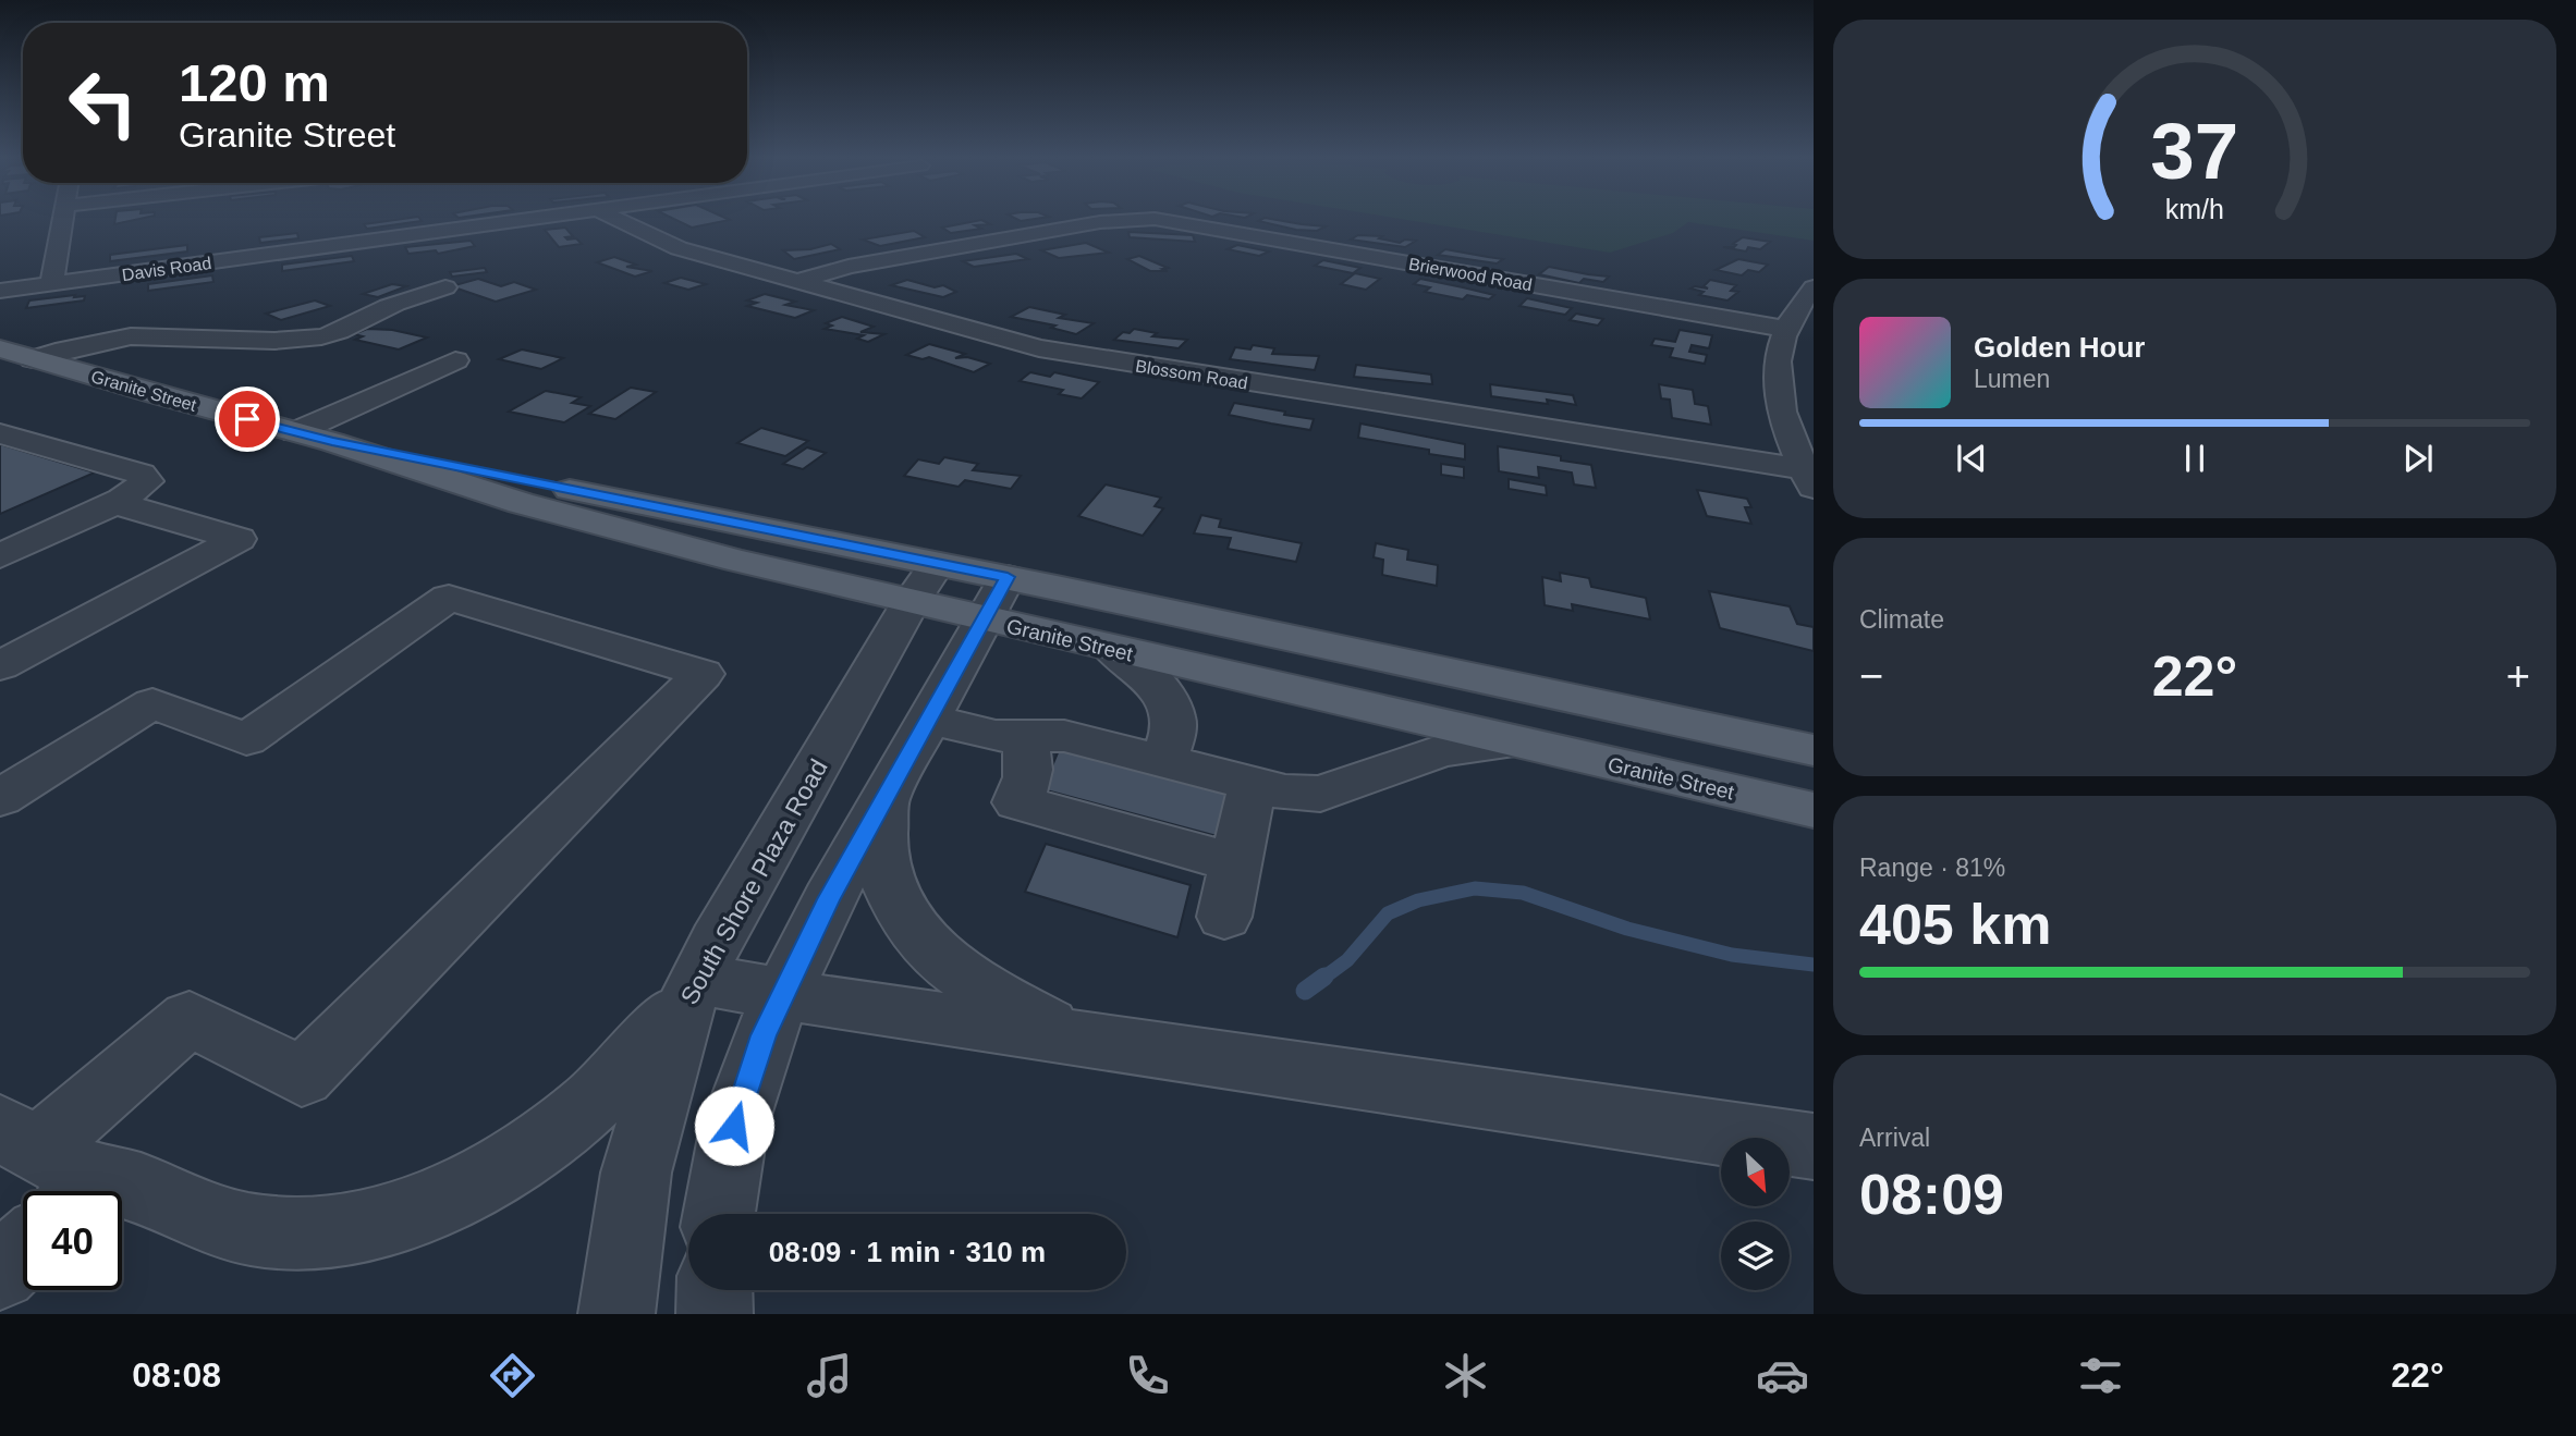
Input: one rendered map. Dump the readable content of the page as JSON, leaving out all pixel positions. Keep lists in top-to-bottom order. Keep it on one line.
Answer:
{"streets":{"main road":["Granite Street"],"street":["Davis Road","Brierwood Road","Blossom Road","South Shore Plaza Road"]},"crossings":[["Brierwood Road","Blossom Road"],["Granite Street","South Shore Plaza Road"]],"north":"bottom right","page":{"turn":["120 m","Granite Street"],"song":["Golden Hour","Lumen"],"tile":["Climate",["Range · 81%","405 km"],["Arrival","08:09"]],"heat":["−","22°","+"],"limit":"40","trip":"08:09 · 1 min · 310 m","tabs":["08:08","22°"],"gauge":["37","km/h"]}}
